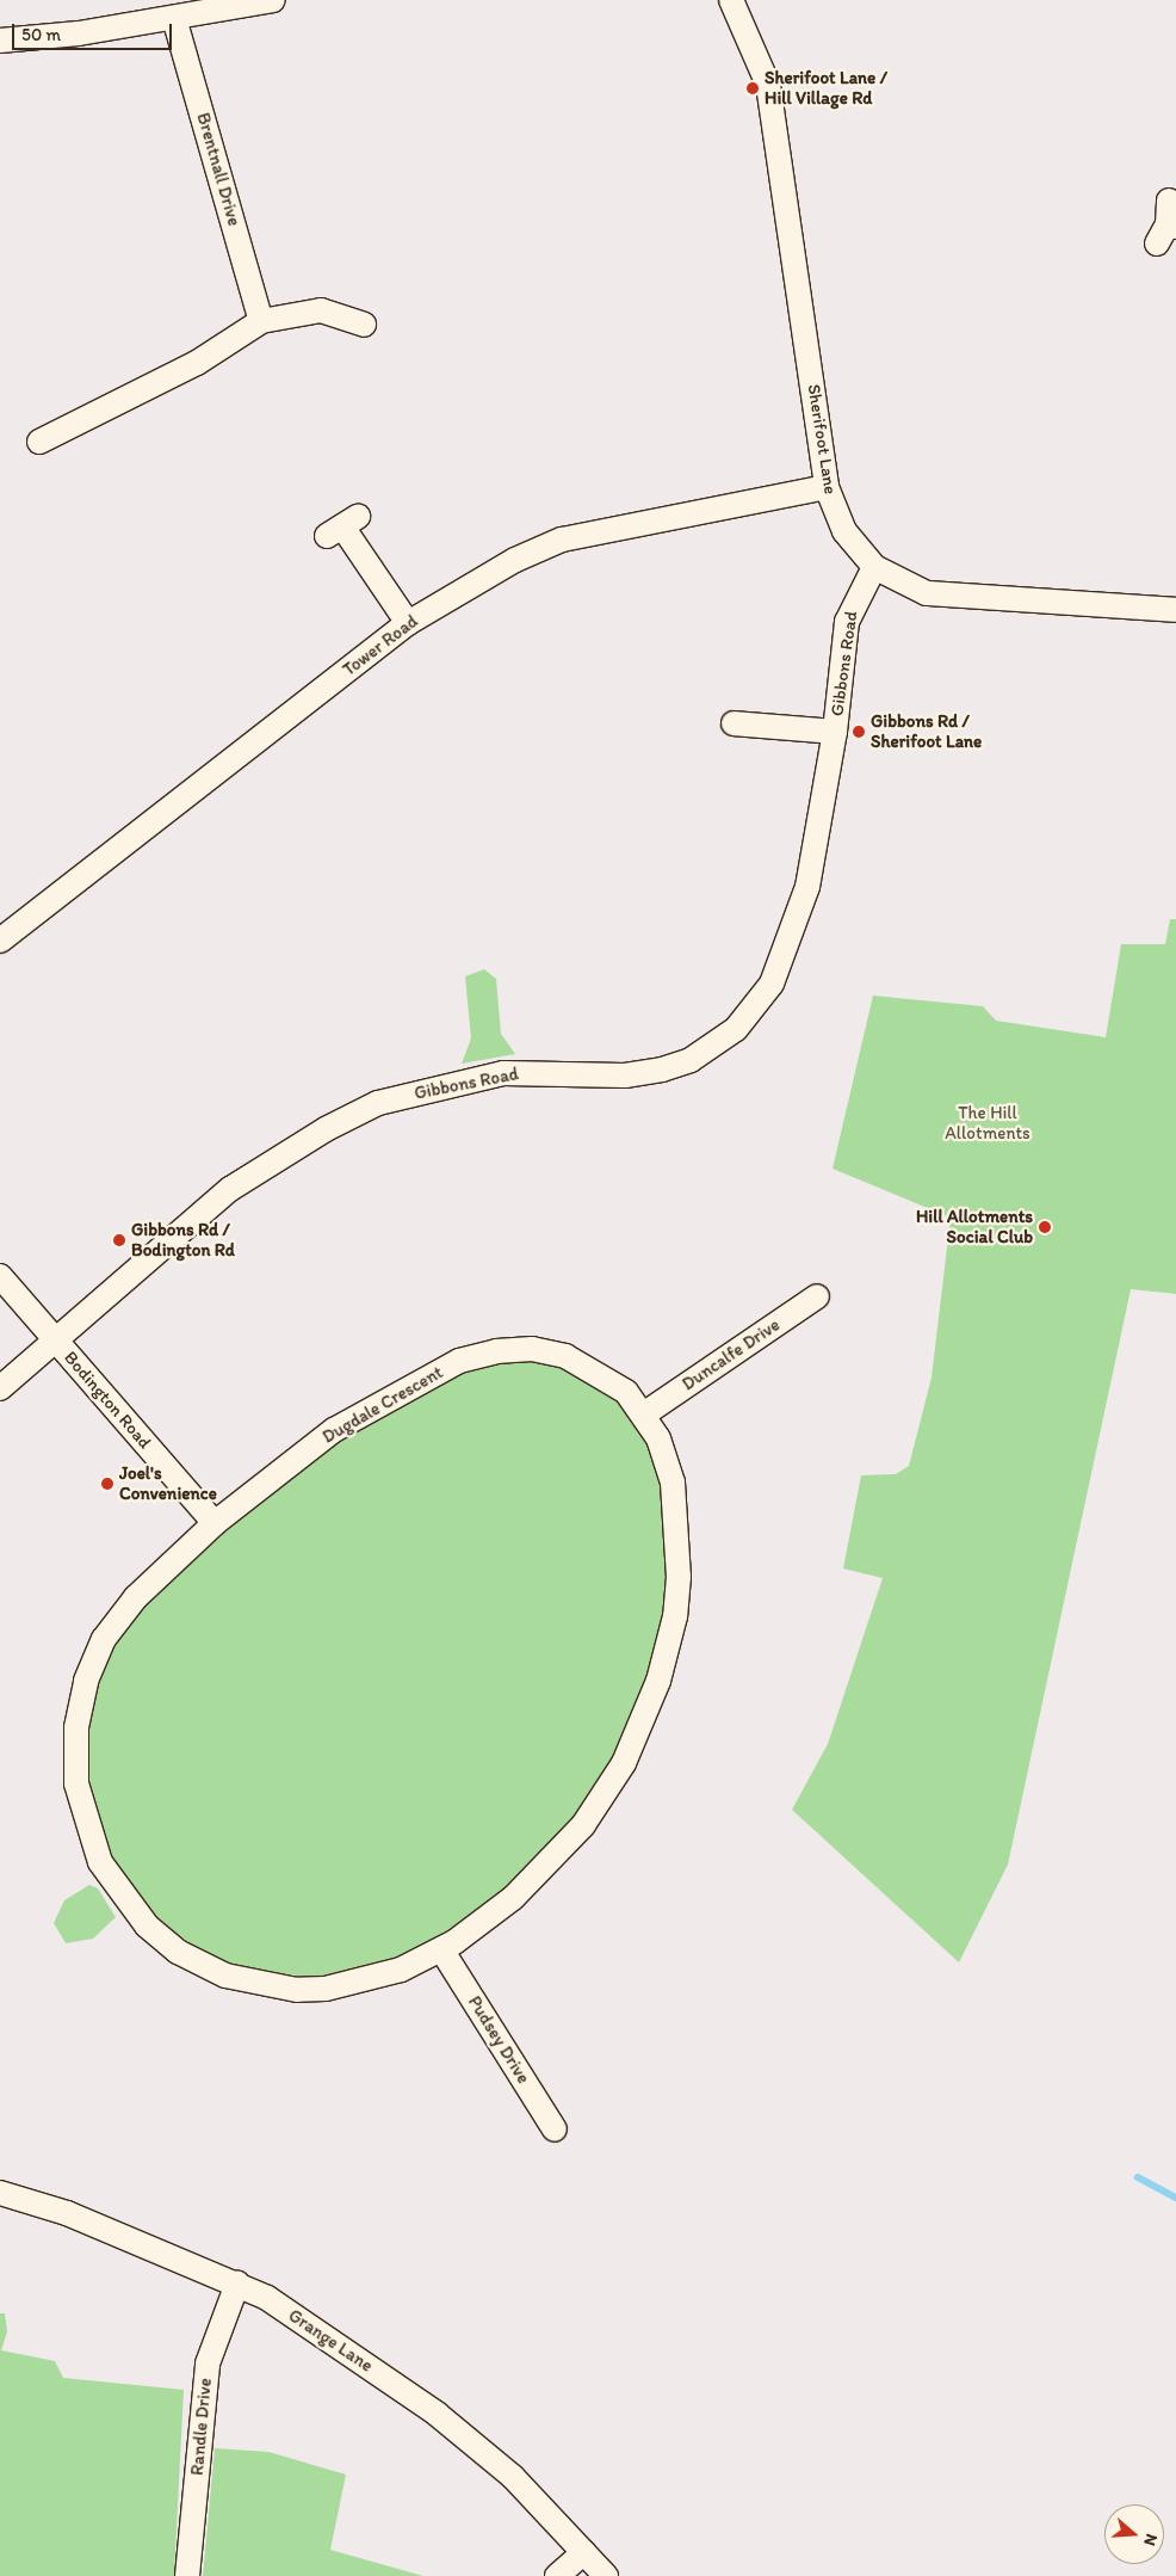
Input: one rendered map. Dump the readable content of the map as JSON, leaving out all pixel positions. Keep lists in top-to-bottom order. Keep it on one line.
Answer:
{"streets":{"street":["Brentnall Drive","Sherifoot Lane","Tower Road","Gibbons Road","Duncalfe Drive","Bodington Road","Dugdale Crescent","Pudsey Drive","Grange Lane","Randle Drive"]},"crossings":[["Sherifoot Lane","Tower Road"],["Sherifoot Lane","Gibbons Road"],["Gibbons Road","Bodington Road"],["Duncalfe Drive","Dugdale Crescent"],["Bodington Road","Dugdale Crescent"],["Dugdale Crescent","Pudsey Drive"],["Grange Lane","Randle Drive"]],"parks":["The Hill Allotments"],"places":["Sherifoot Lane / Hill Village Rd","Gibbons Rd / Sherifoot Lane","Hill Allotments Social Club","Gibbons Rd / Bodington Rd","Joel's Convenience"],"scale_bar":"50 m","north":"right"}
